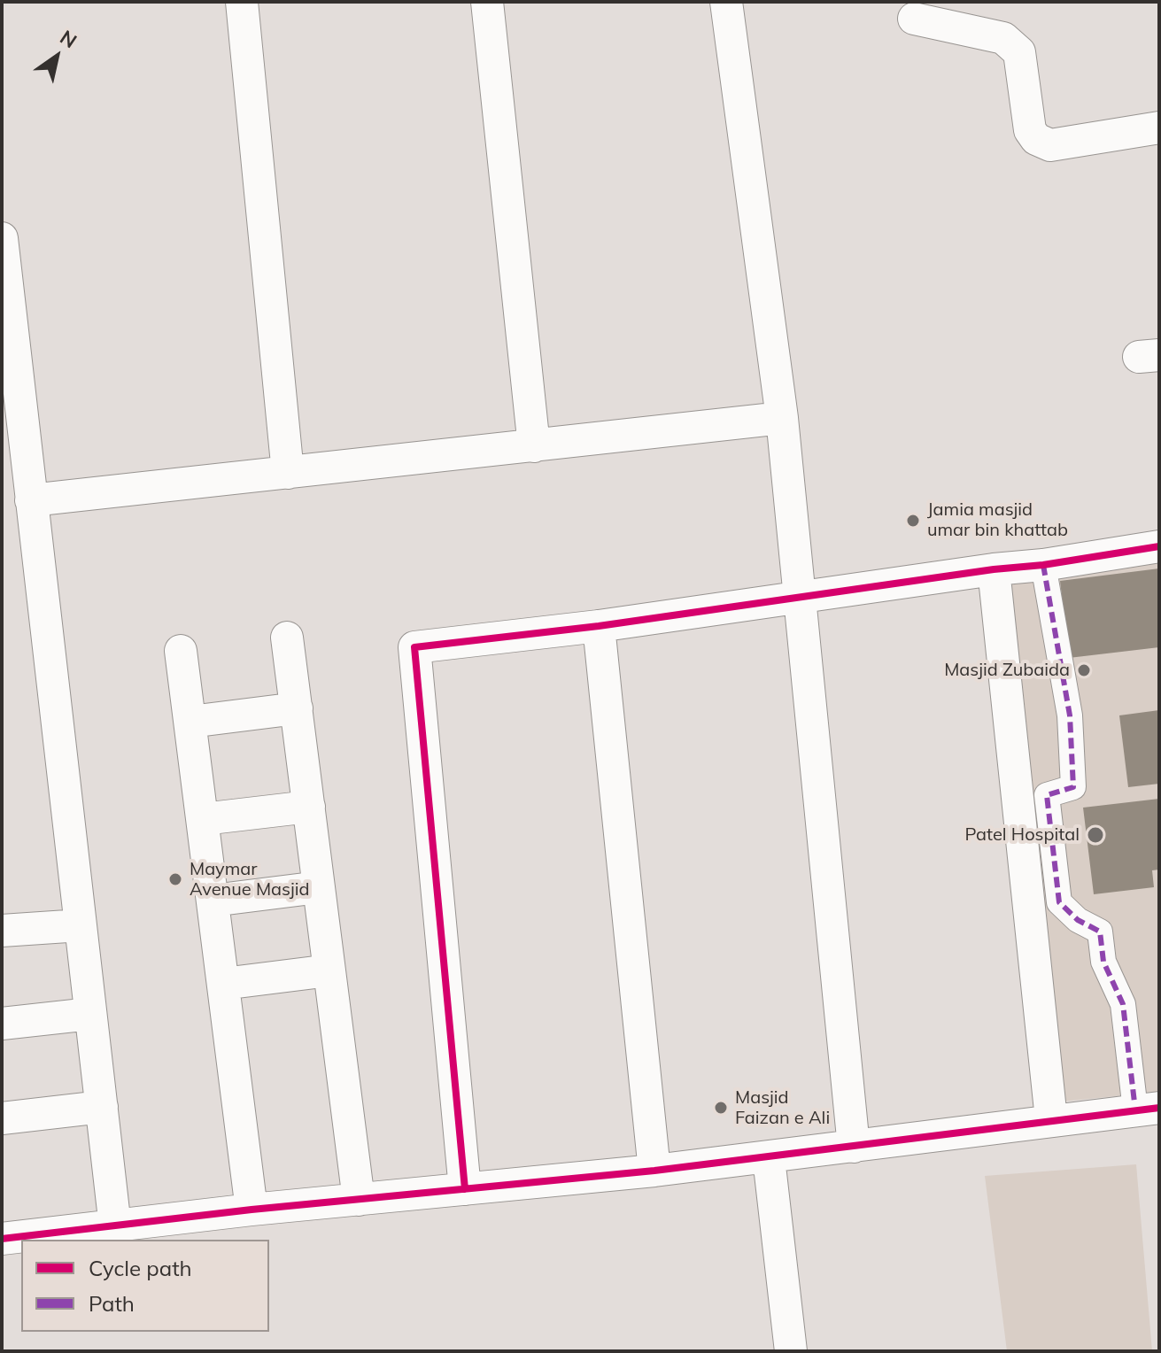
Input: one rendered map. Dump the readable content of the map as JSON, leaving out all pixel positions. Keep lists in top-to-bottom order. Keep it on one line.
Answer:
{"places":["Jamia masjid umar bin khattab","Masjid Zubaida","Patel Hospital","Maymar Avenue Masjid","Masjid Faizan e Ali"],"legend":["Cycle path","Path"],"north":"top right"}
